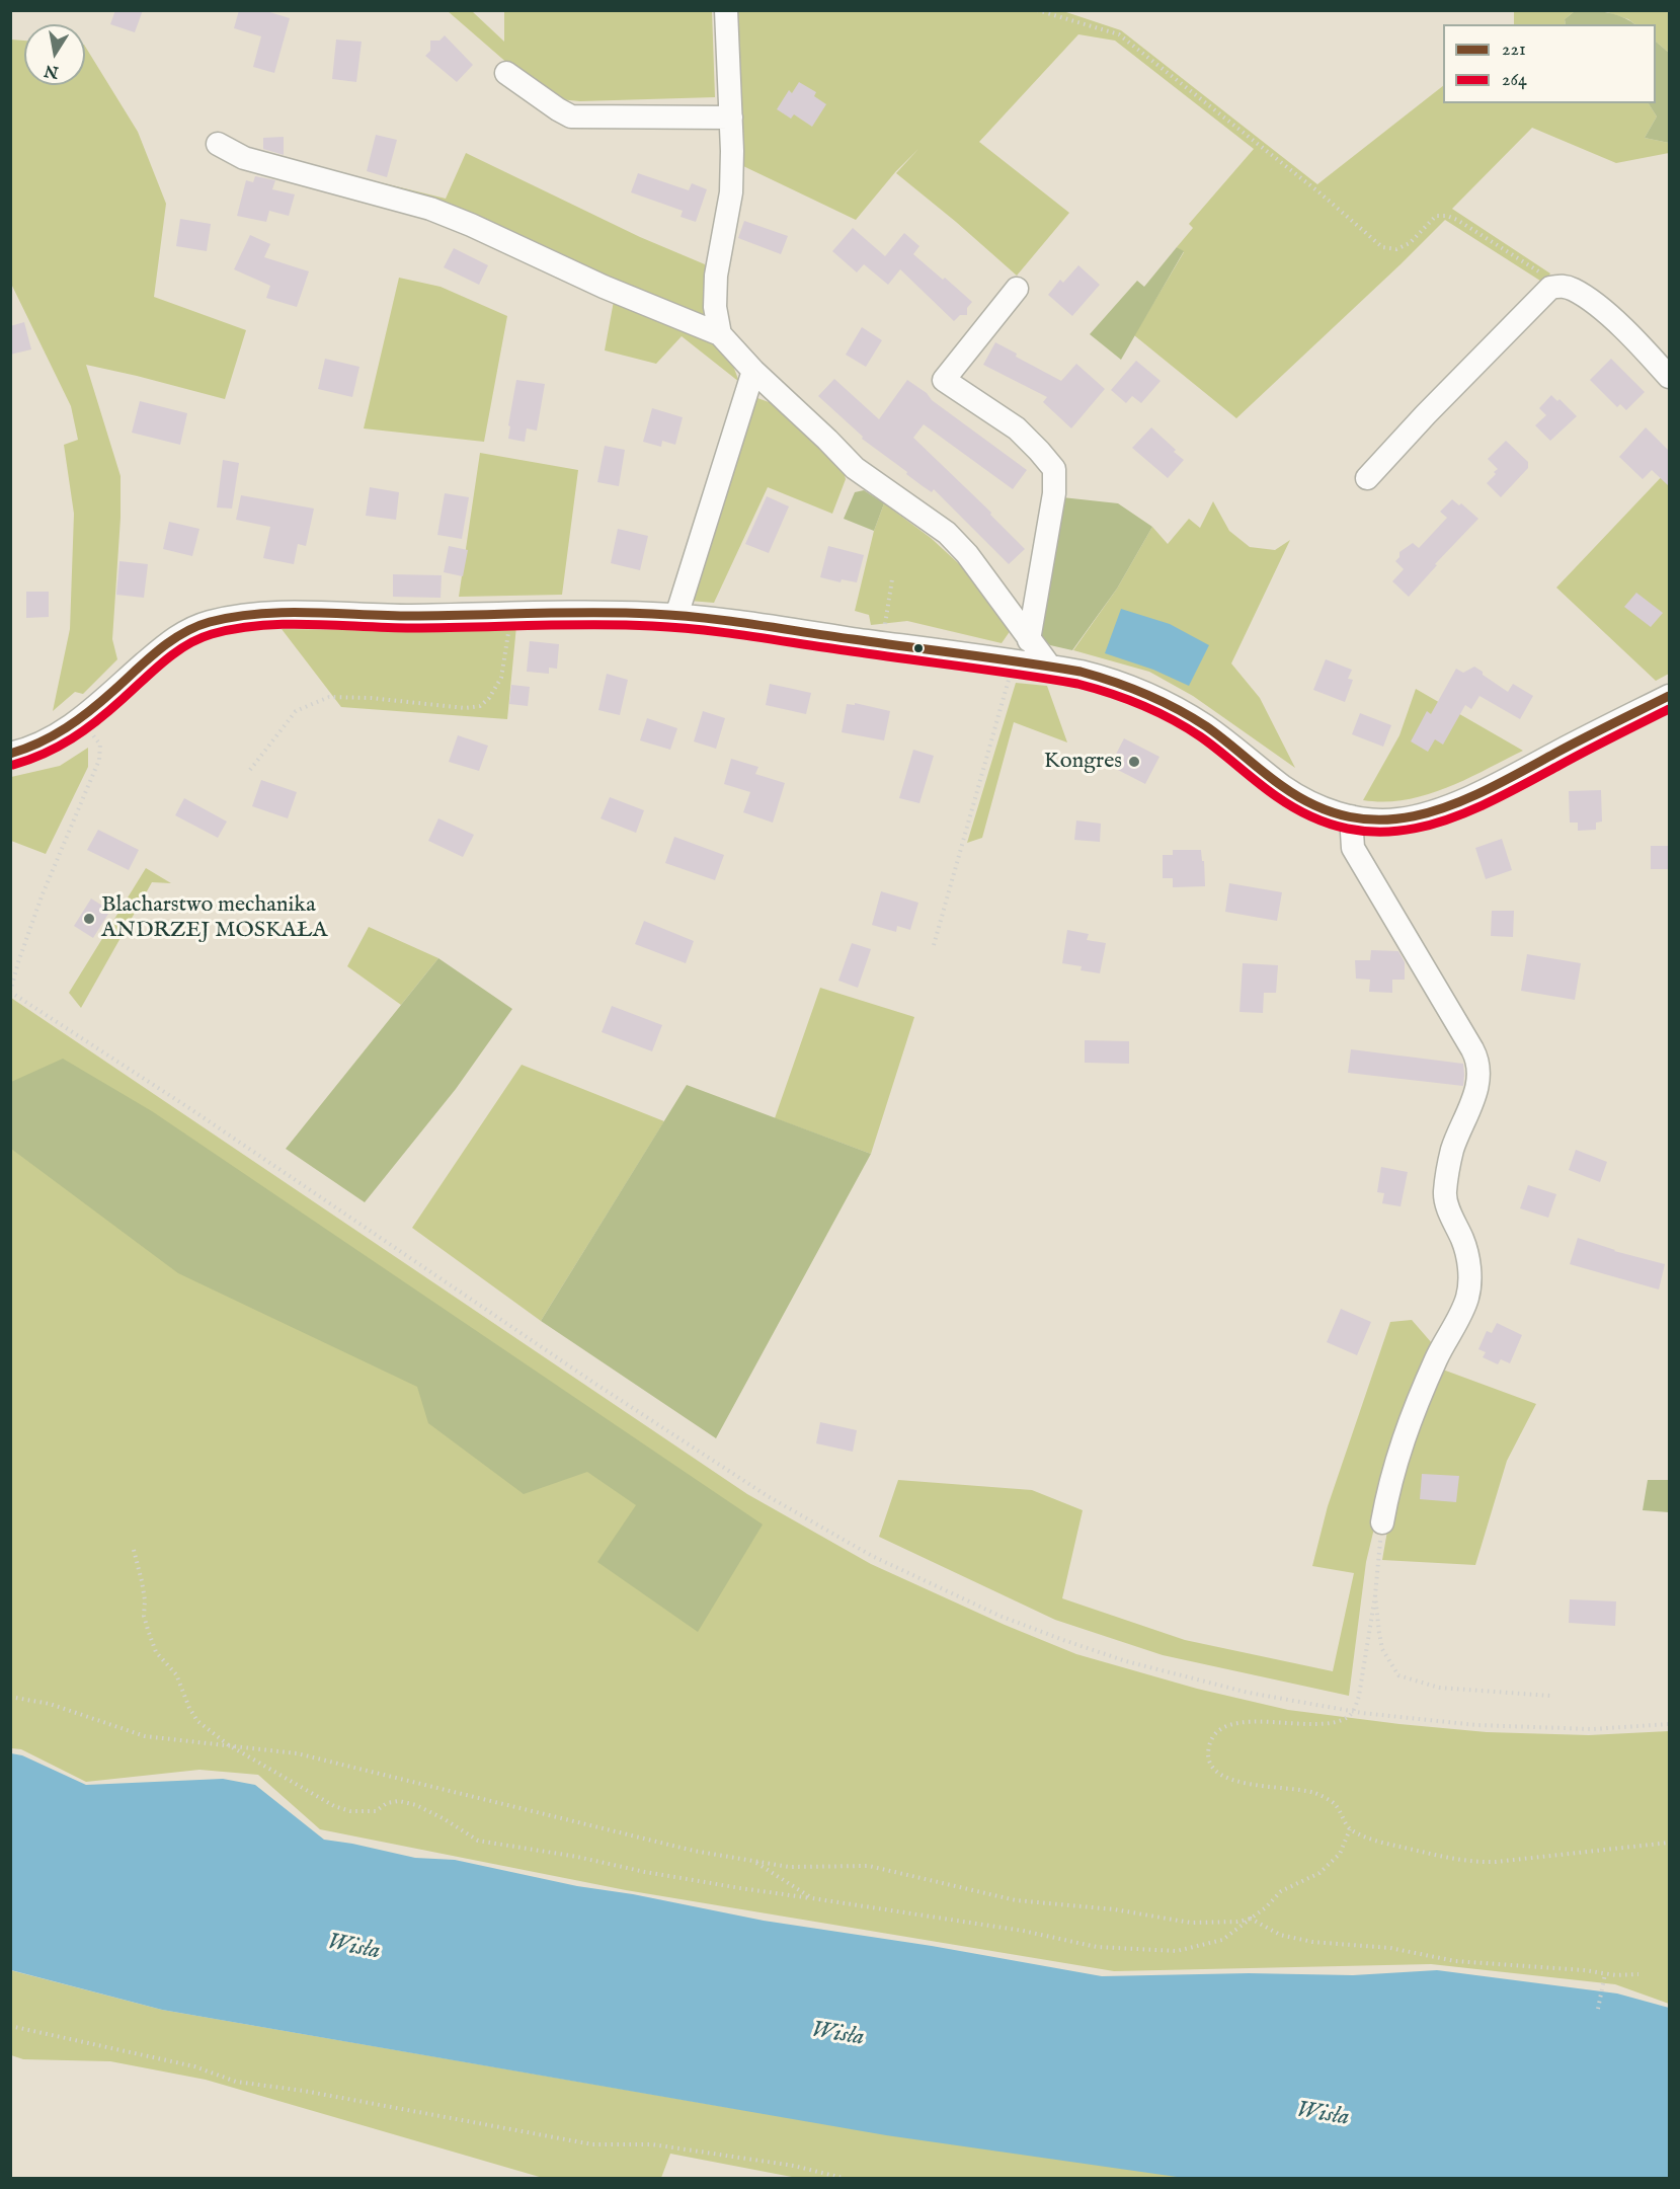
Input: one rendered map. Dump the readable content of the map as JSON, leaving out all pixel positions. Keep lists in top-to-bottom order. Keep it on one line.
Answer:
{"water":["Wisła"],"places":["Kongres","Blacharstwo mechanika ANDRZEJ MOSKAŁA"],"lines":["transit line 221","transit line 264"],"legend":["221","264"],"north":"bottom"}
